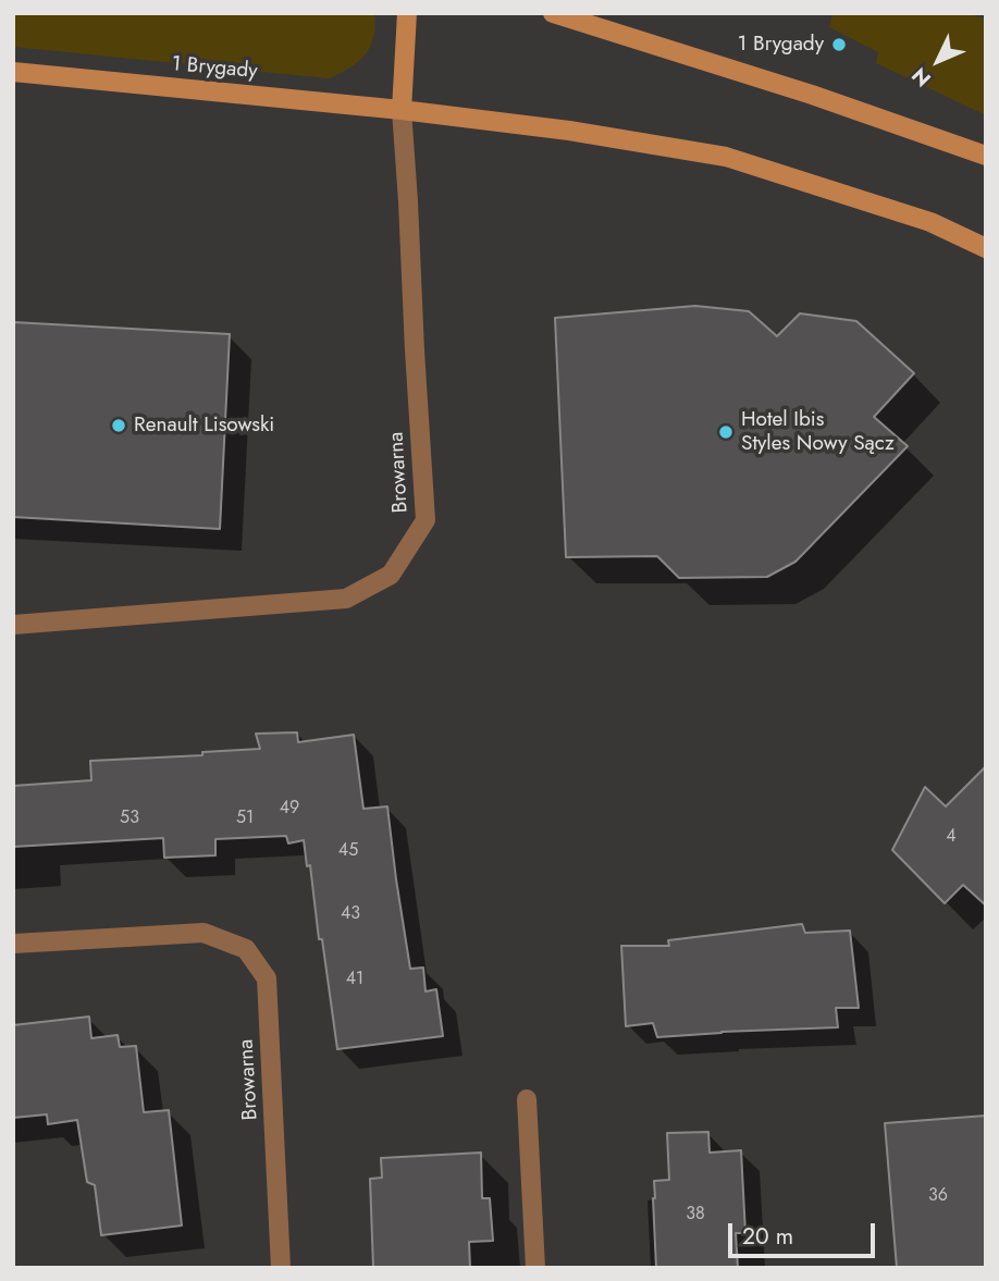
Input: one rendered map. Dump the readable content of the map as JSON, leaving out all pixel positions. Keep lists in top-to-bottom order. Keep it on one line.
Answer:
{"streets":{"street":["1 Brygady","Browarna"]},"crossings":[["1 Brygady","Browarna"]],"places":["1 Brygady","Renault Lisowski","Hotel Ibis Styles Nowy Sącz"],"house_numbers":["49","53","51","4","45","43","41","36","38"],"scale_bar":"20 m","north":"bottom left"}
